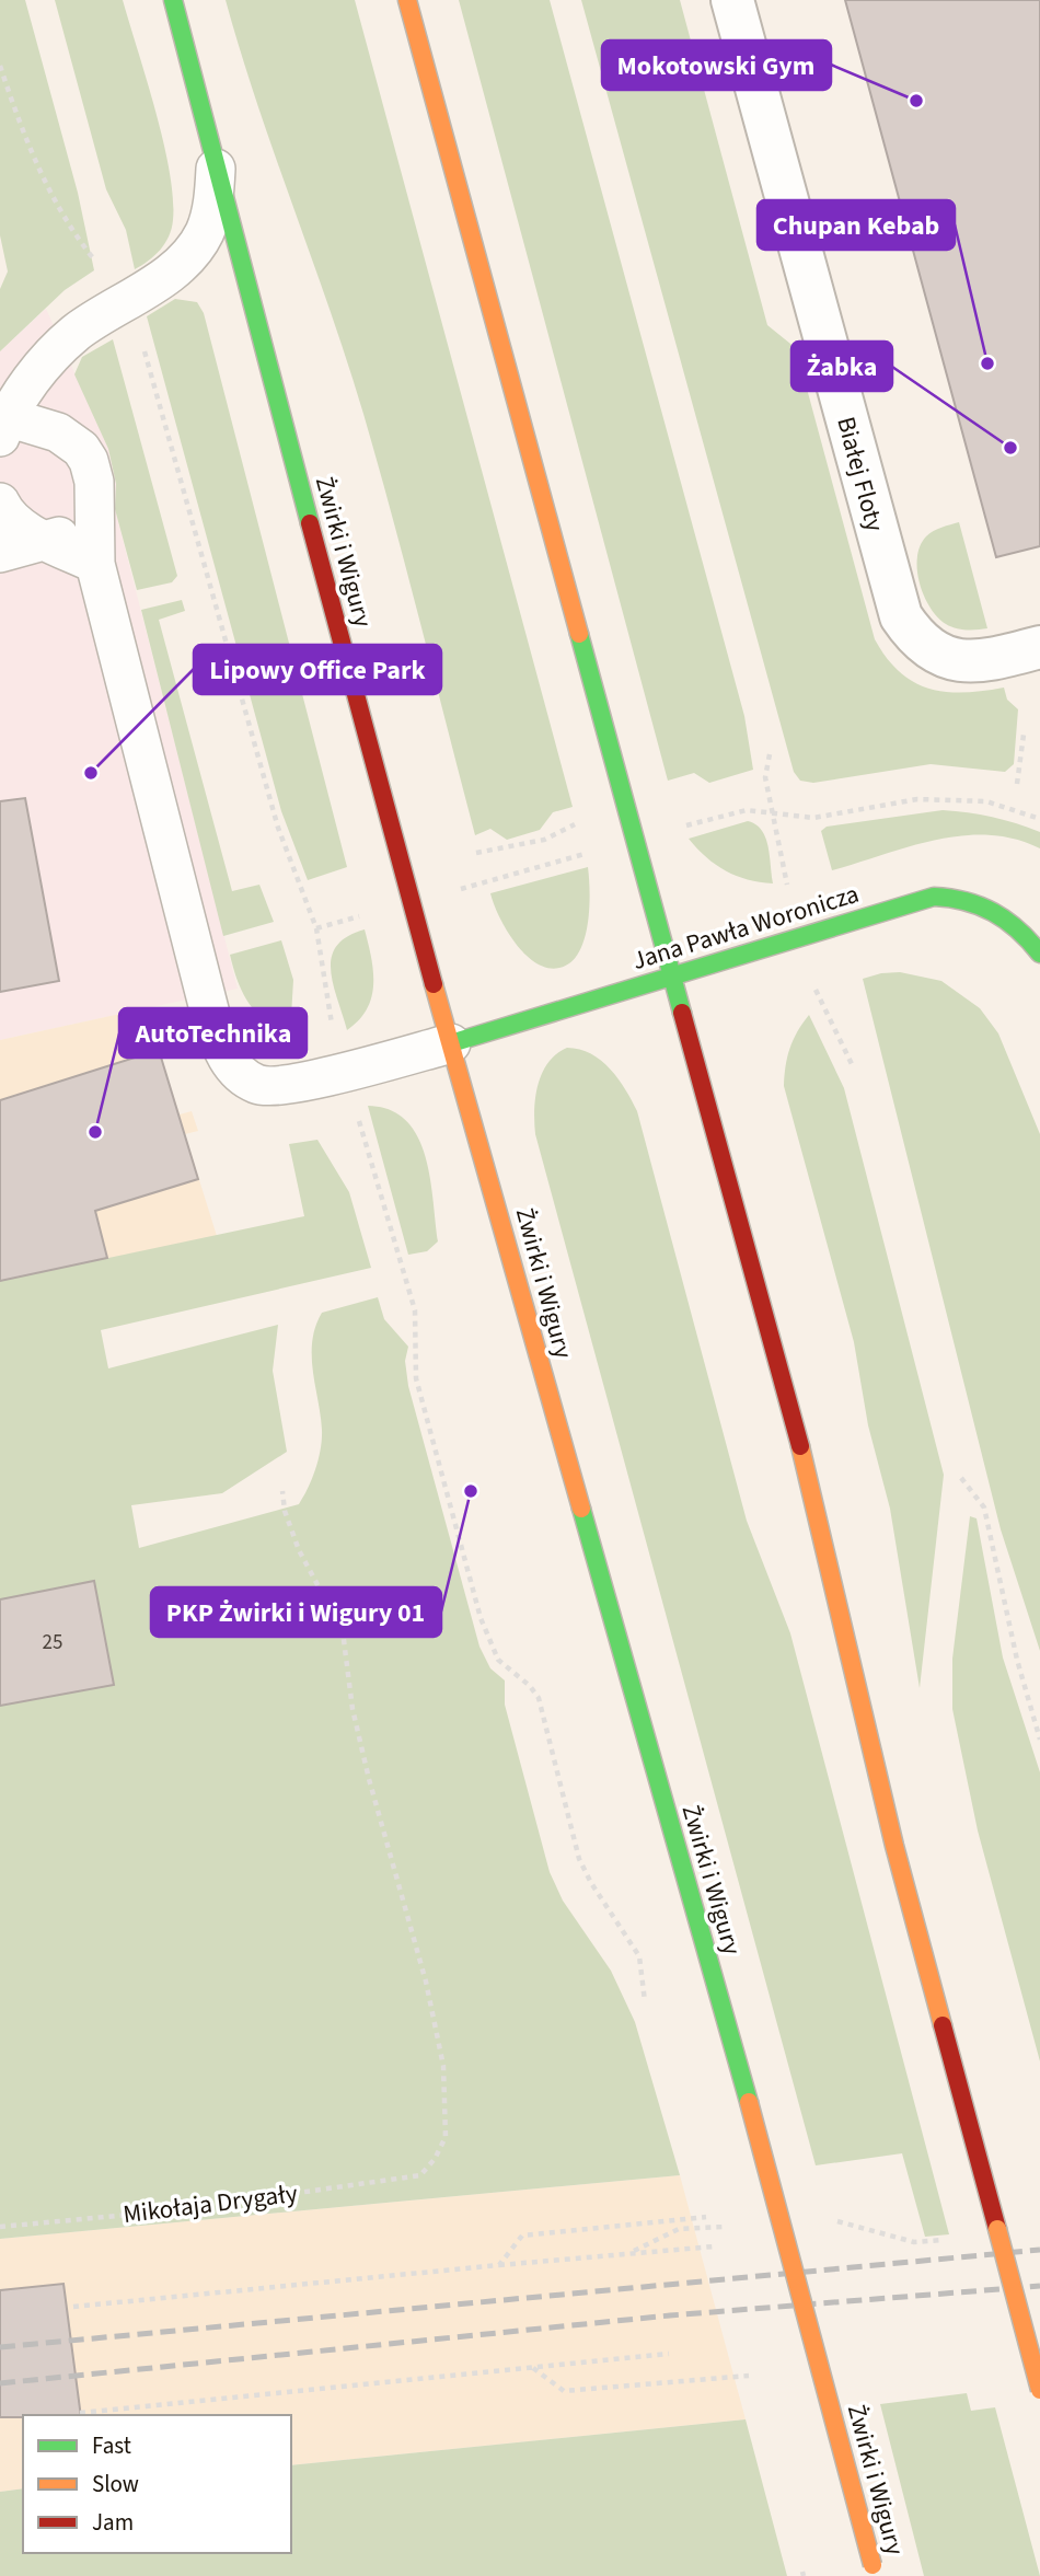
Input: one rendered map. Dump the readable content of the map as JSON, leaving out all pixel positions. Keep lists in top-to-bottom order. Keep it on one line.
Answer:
{"streets":{"main road":["Żwirki i Wigury","Jana Pawła Woronicza"],"street":["Białej Floty"],"path":["Mikołaja Drygały"]},"crossings":[["Żwirki i Wigury","Jana Pawła Woronicza"]],"places":["Mokotowski Gym","Chupan Kebab","Żabka","Lipowy Office Park","AutoTechnika","PKP Żwirki i Wigury 01"],"house_numbers":["25"],"legend":["Fast","Slow","Jam"]}
